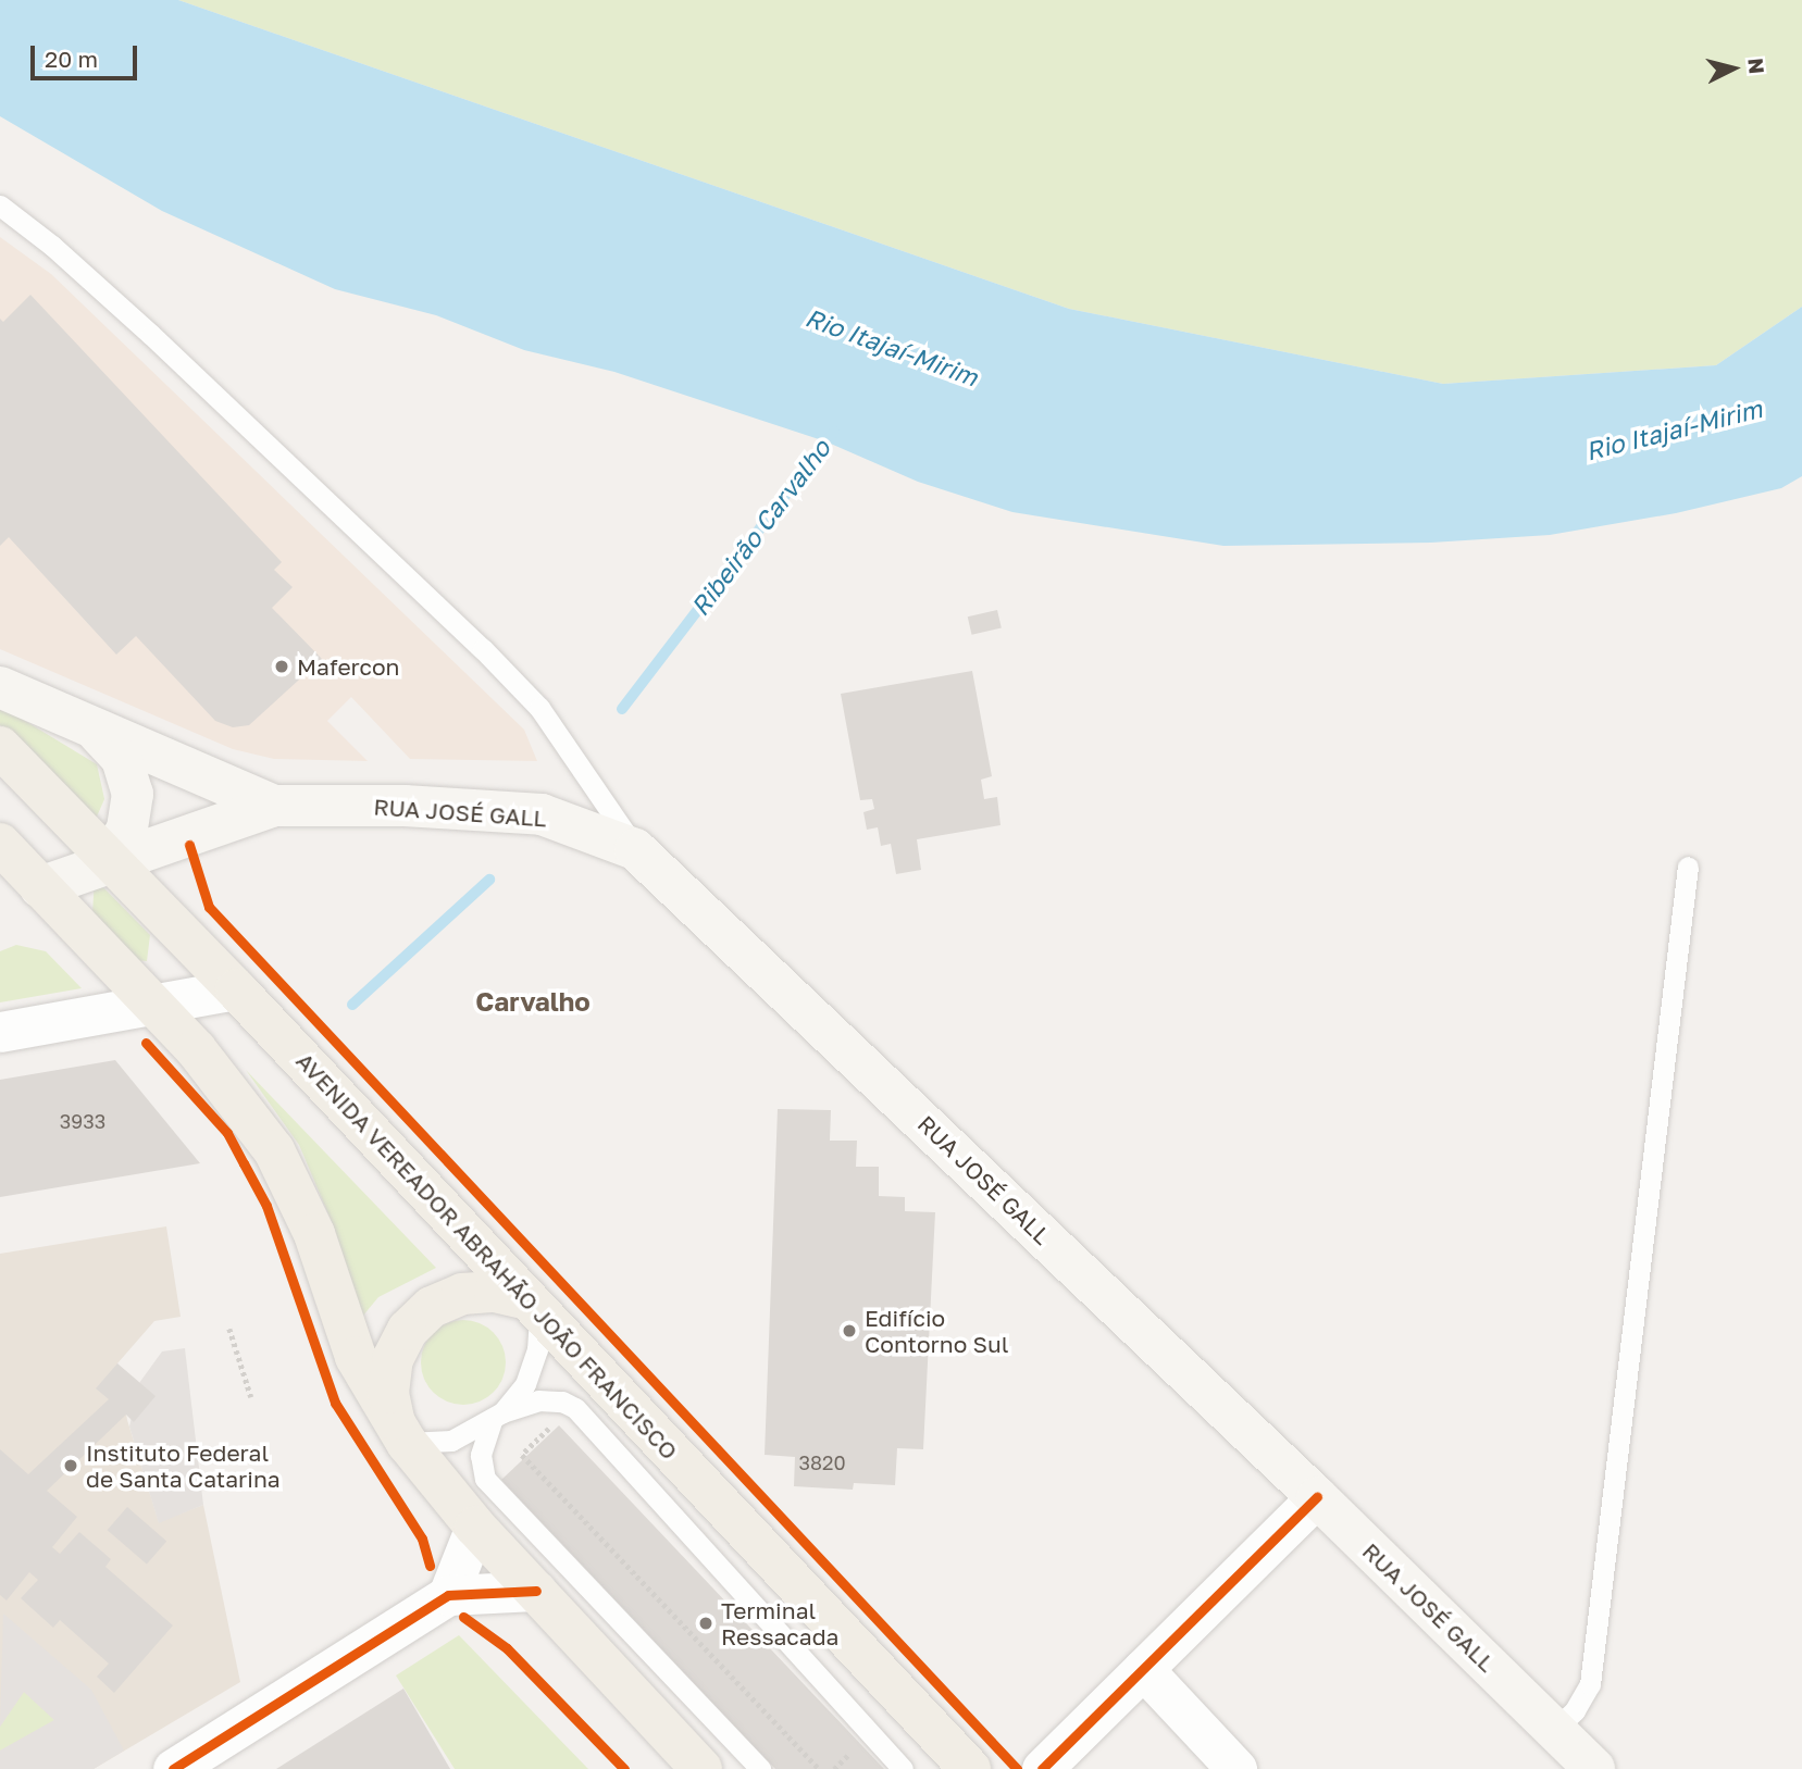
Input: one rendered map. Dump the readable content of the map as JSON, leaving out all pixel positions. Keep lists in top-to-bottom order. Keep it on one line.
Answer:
{"streets":{"main road":["RUA JOSÉ GALL","AVENIDA VEREADOR ABRAHÃO JOÃO FRANCISCO"]},"crossings":[["RUA JOSÉ GALL","AVENIDA VEREADOR ABRAHÃO JOÃO FRANCISCO"]],"districts":["Carvalho"],"water":["Rio Itajaí-Mirim","Ribeirão Carvalho"],"places":["Mafercon","Edifício Contorno Sul","Instituto Federal de Santa Catarina","Terminal Ressacada"],"house_numbers":["3933","3820"],"scale_bar":"20 m","north":"right"}
